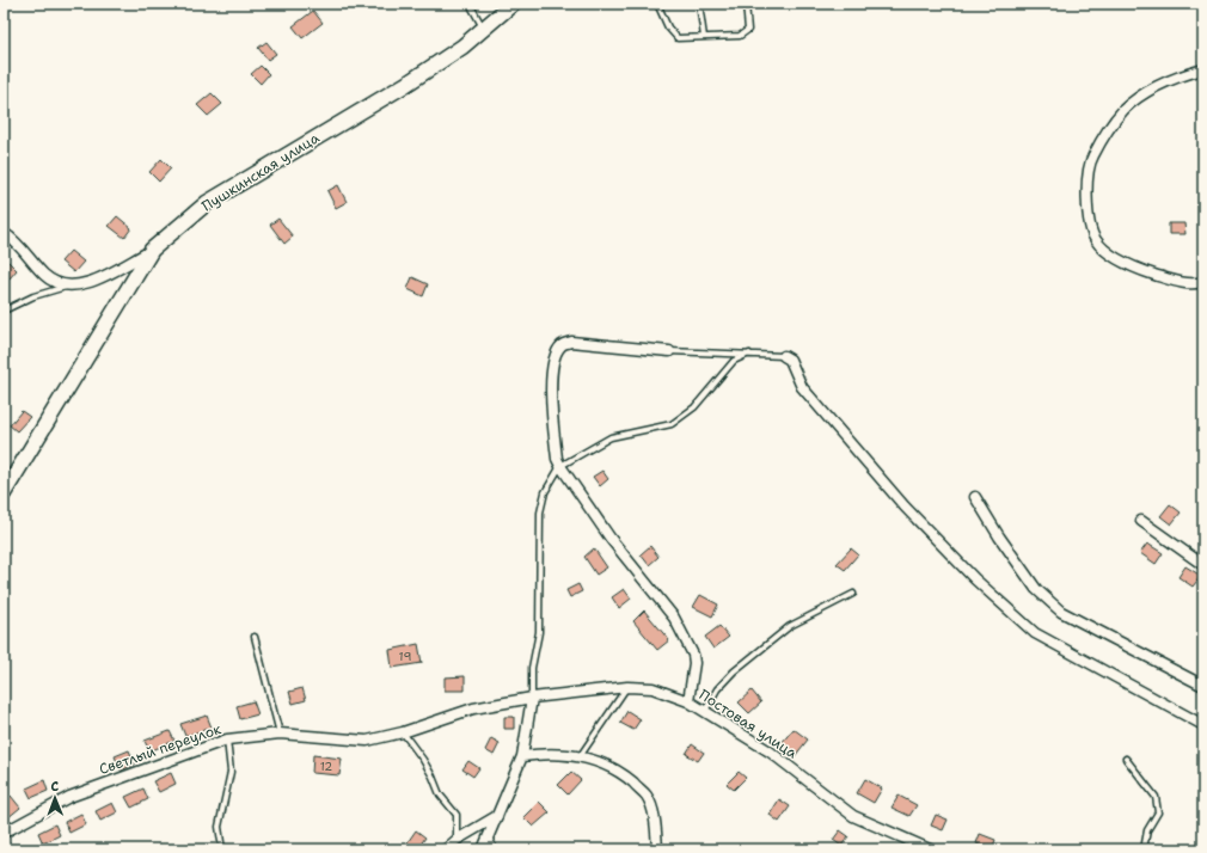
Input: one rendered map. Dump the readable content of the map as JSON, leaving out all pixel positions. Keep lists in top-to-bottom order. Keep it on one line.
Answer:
{"streets":{"main road":["Пушкинская улица"],"street":["Постовая улица","Светлый переулок"]},"crossings":[["Постовая улица","Светлый переулок"]],"house_numbers":["19","12"],"north":"top"}
